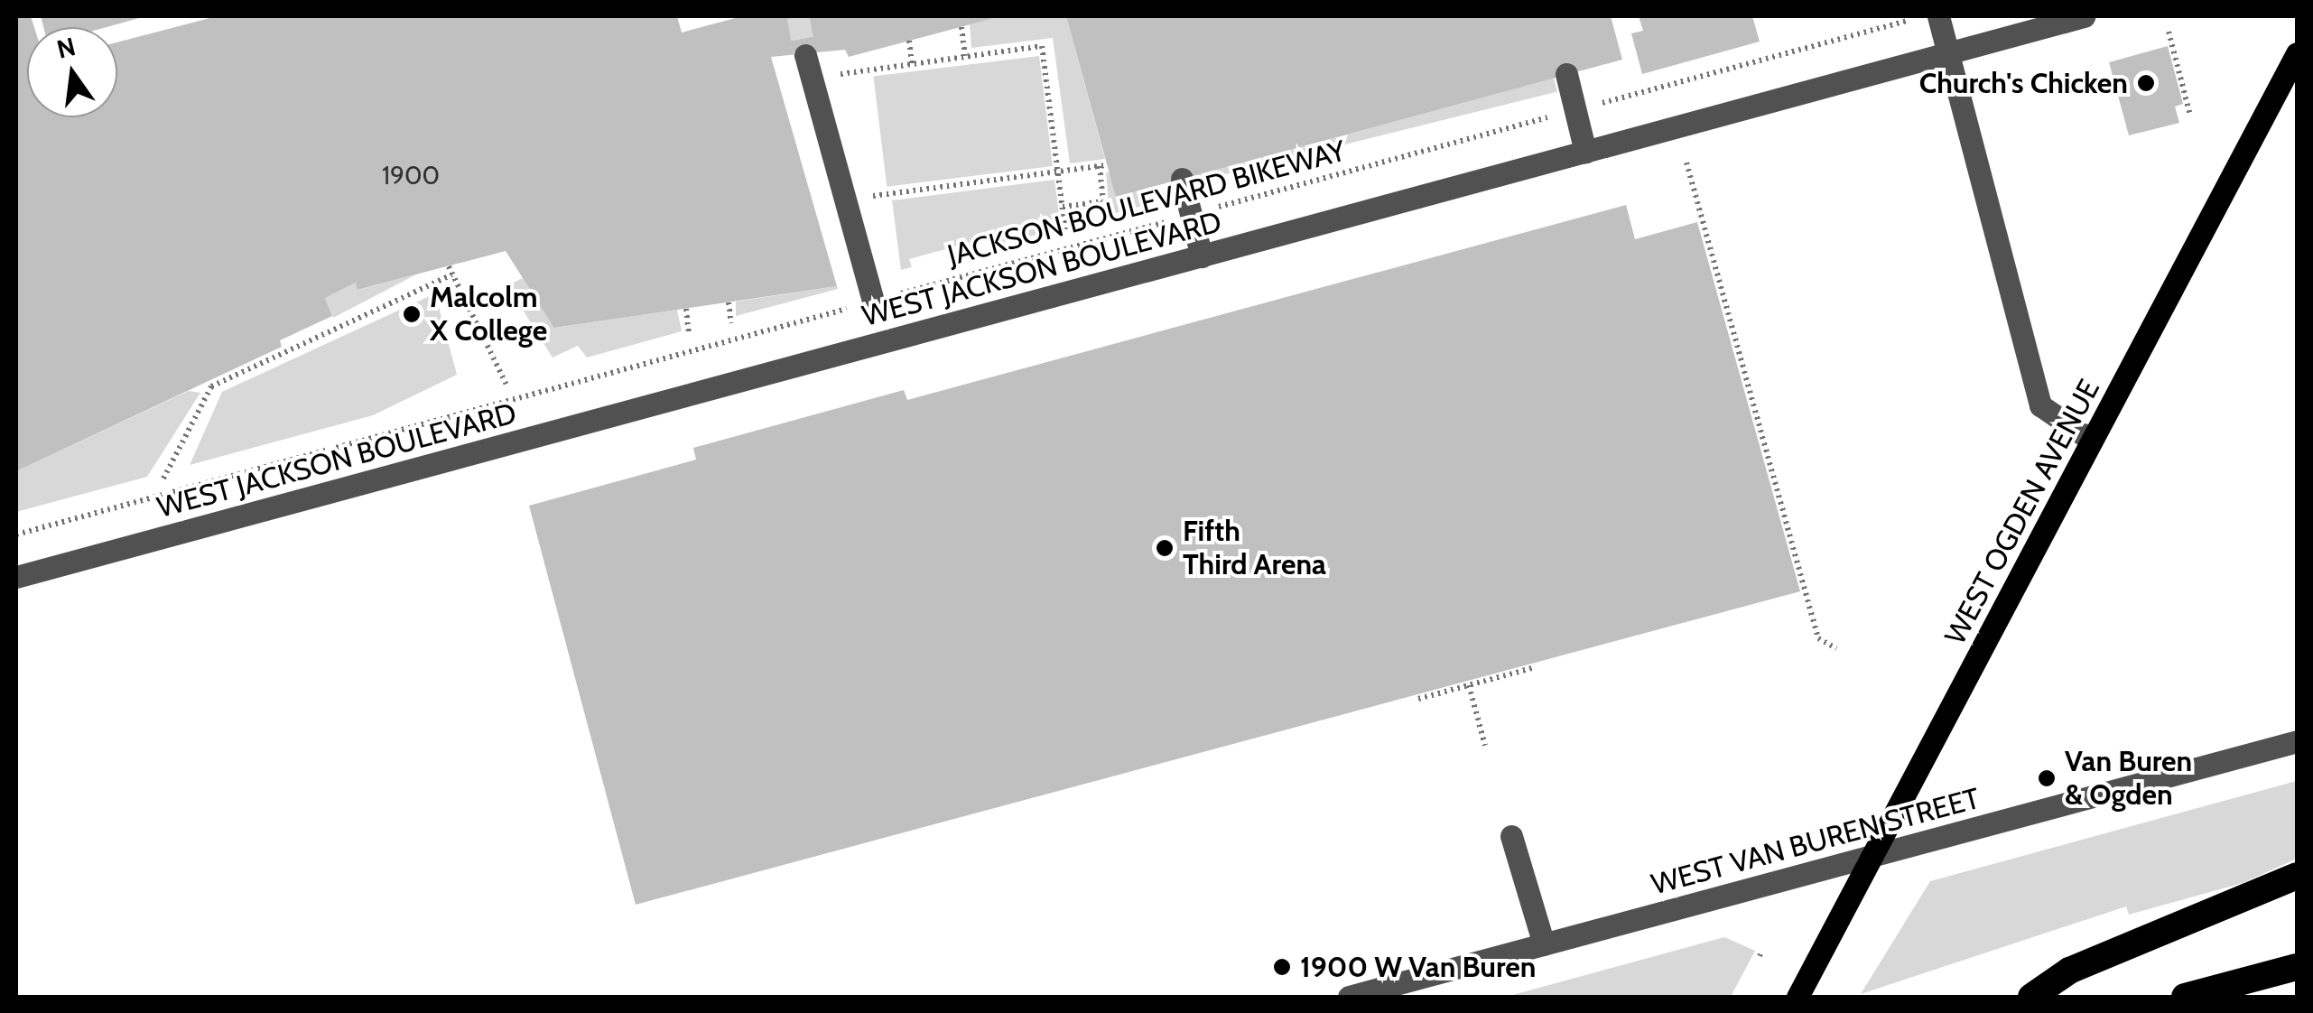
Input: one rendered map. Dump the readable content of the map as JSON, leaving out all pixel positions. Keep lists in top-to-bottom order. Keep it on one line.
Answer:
{"streets":{"main road":["WEST OGDEN AVENUE"],"street":["WEST JACKSON BOULEVARD","WEST VAN BUREN STREET"],"path":["JACKSON BOULEVARD BIKEWAY"]},"crossings":[["WEST OGDEN AVENUE","WEST VAN BUREN STREET"]],"places":["Church's Chicken","Malcolm X College","Fifth Third Arena","Van Buren & Ogden","1900 W Van Buren"],"house_numbers":["1900"],"north":"top"}
